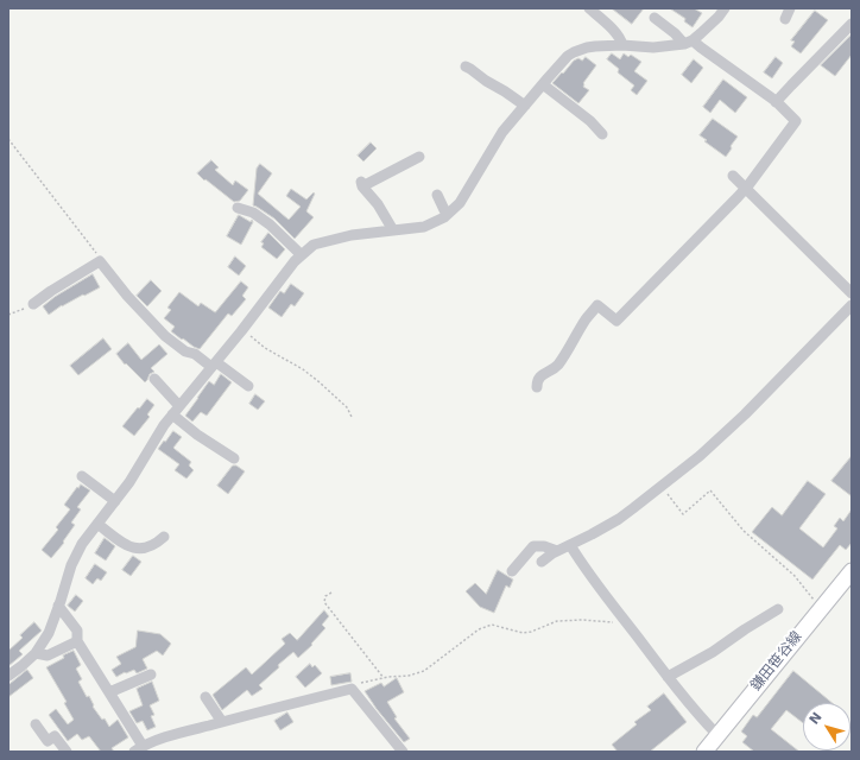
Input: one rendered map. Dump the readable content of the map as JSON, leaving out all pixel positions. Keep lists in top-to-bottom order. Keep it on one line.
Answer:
{"streets":{"street":["鎌田笹谷線"]},"north":"top left"}
